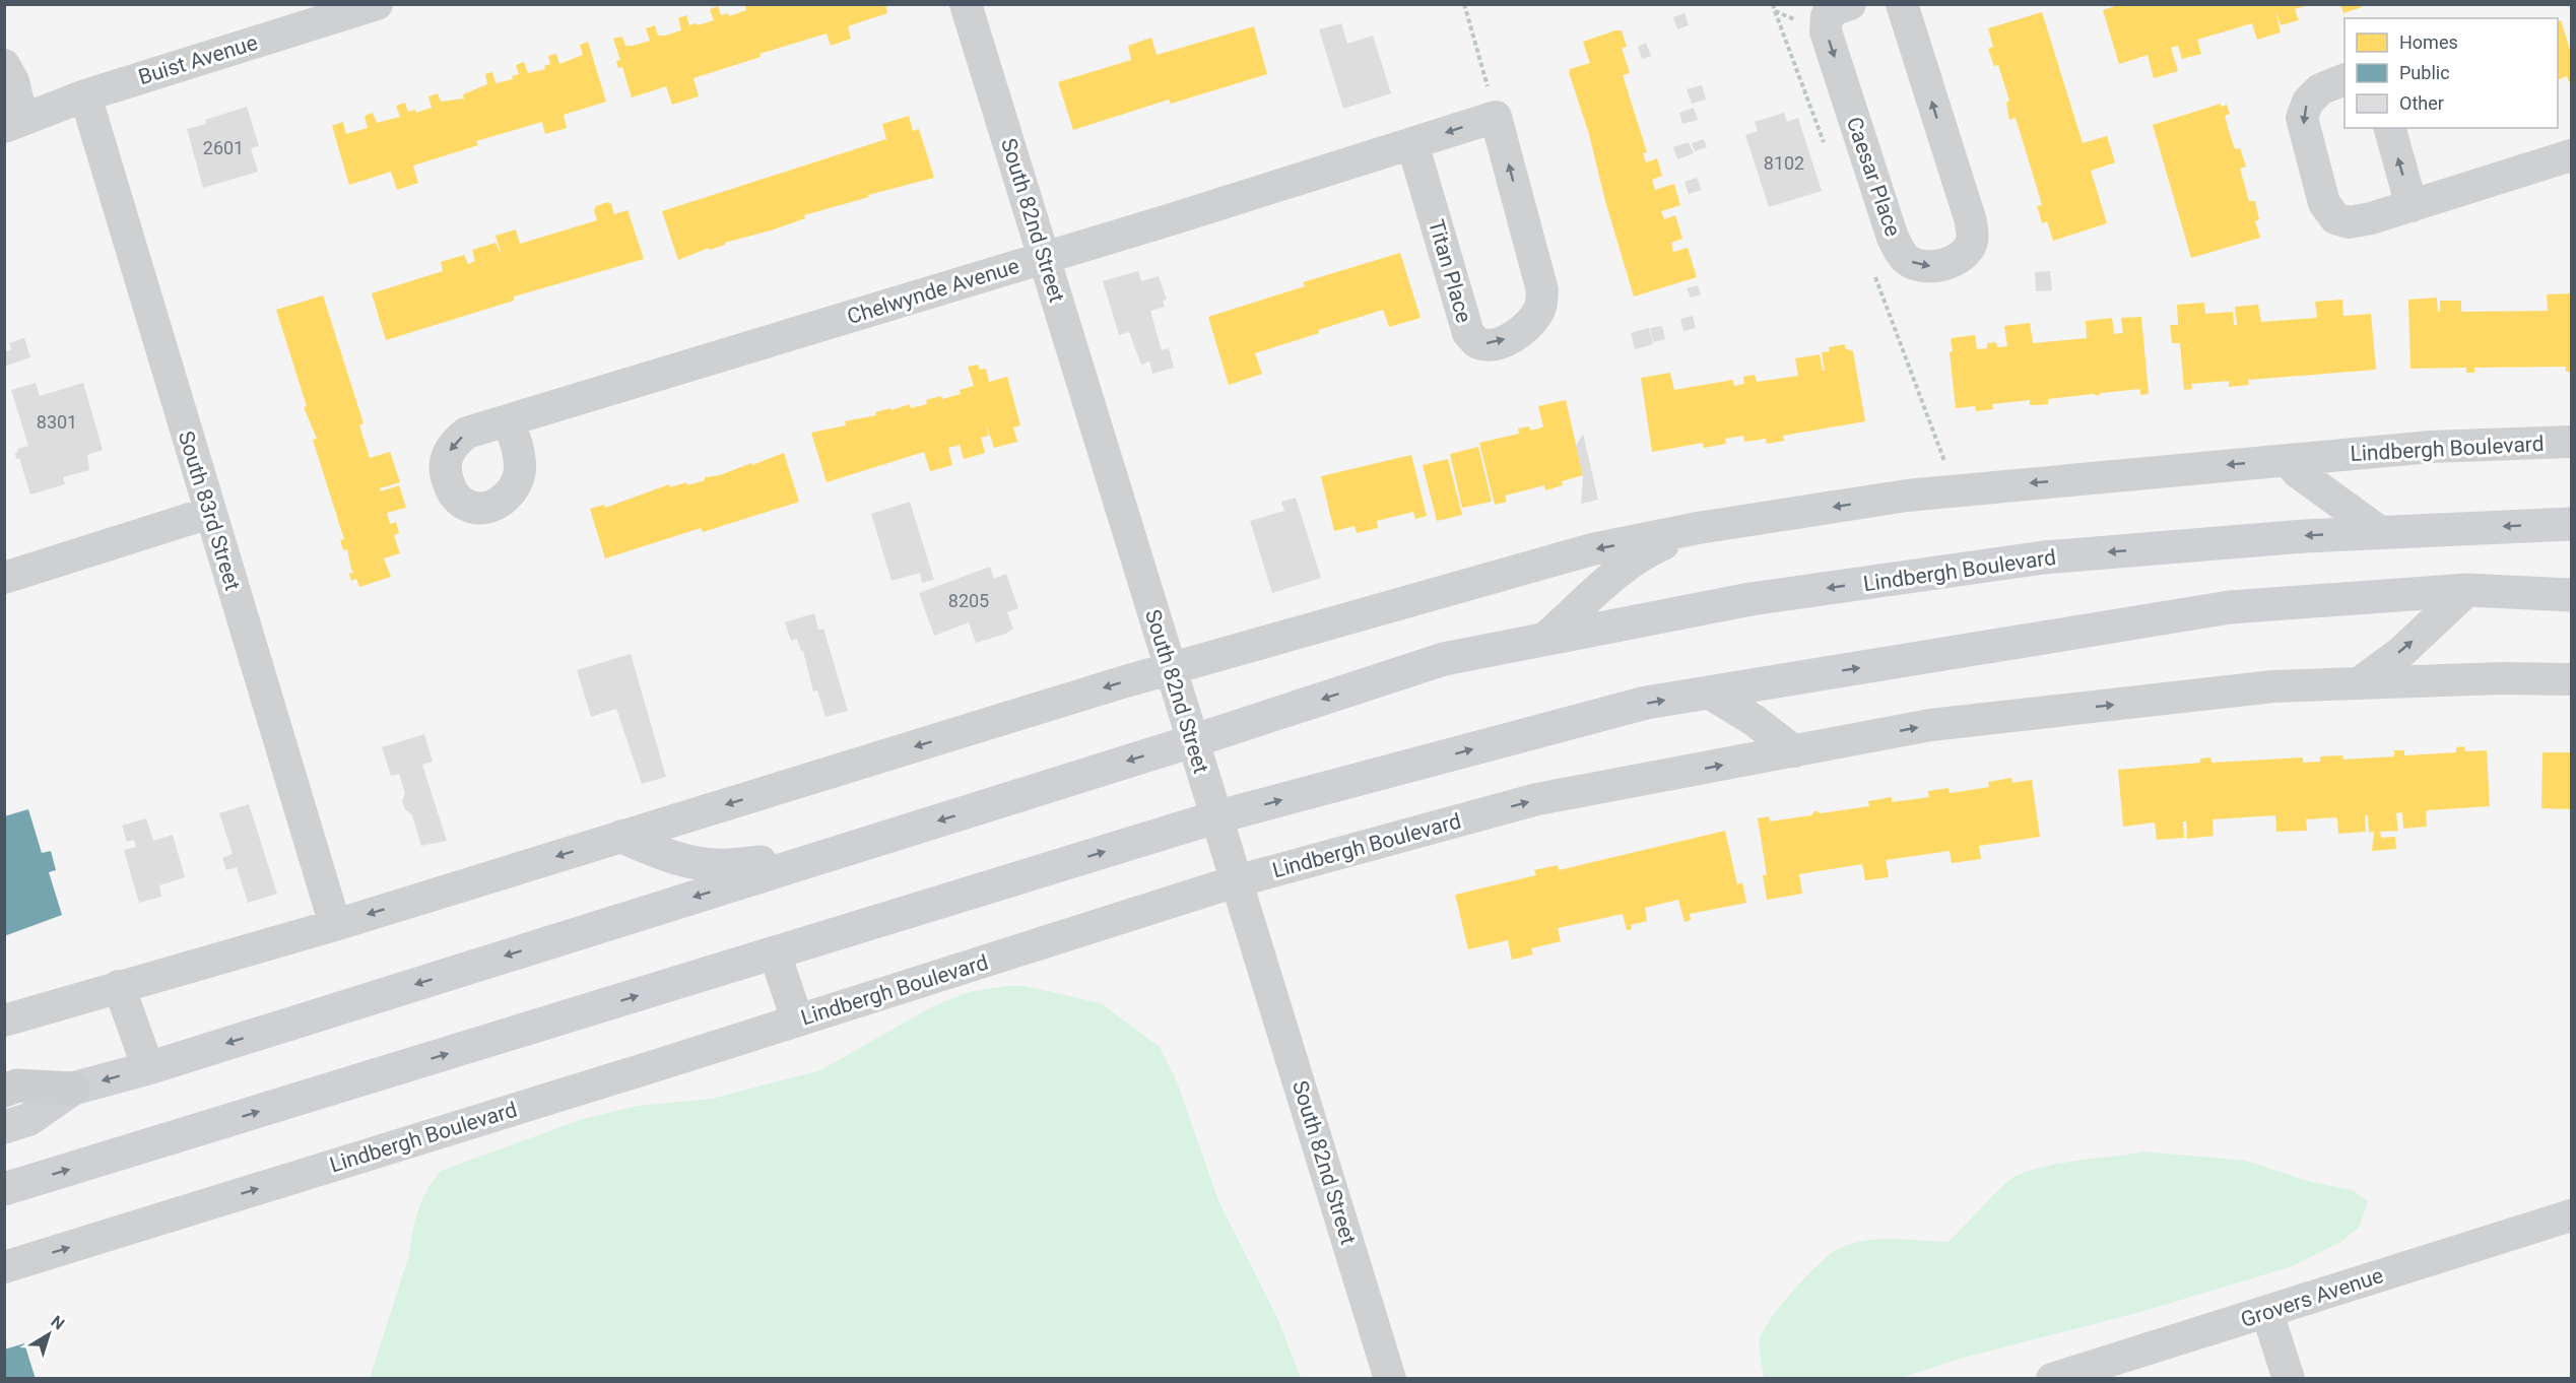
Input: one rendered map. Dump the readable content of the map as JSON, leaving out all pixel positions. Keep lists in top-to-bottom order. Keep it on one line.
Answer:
{"streets":{"main road":["Lindbergh Boulevard"],"street":["Buist Avenue","Caesar Place","South 82nd Street","Titan Place","Chelwynde Avenue","South 83rd Street","Grovers Avenue"]},"crossings":[["Buist Avenue","South 83rd Street"],["South 82nd Street","Chelwynde Avenue"],["South 82nd Street","Lindbergh Boulevard"],["Titan Place","Chelwynde Avenue"],["Lindbergh Boulevard","South 83rd Street"]],"house_numbers":["2601","8102","8301","8205"],"legend":["Homes","Public","Other"],"north":"top right"}
